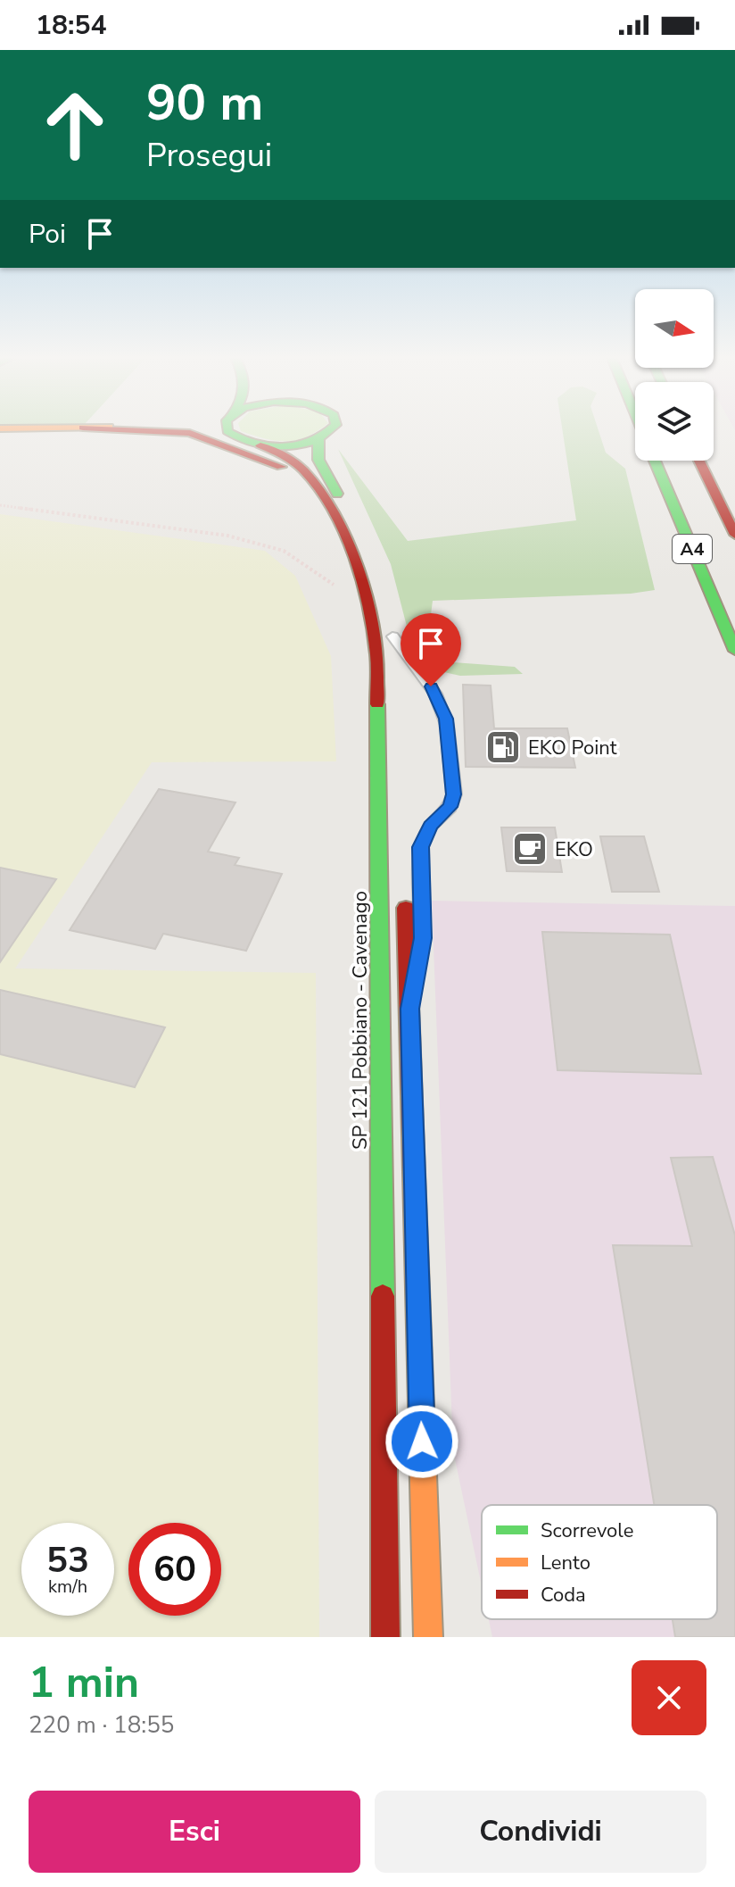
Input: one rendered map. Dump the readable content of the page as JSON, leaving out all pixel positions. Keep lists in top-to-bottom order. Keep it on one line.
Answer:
{"streets":{"main road":["A4","SP 121 Pobbiano - Cavenago"]},"places":{"fuel station":["EKO Point"],"cafe":["EKO"]},"legend":["Scorrevole","Lento","Coda"],"north":"right","page":{"status":"18:54","turn":["90 m","Prosegui"],"then":"Poi","speed":"53 km/h","limit":"60","heading":["1 min","220 m · 18:55"],"buttons":["Esci","Condividi"]}}
